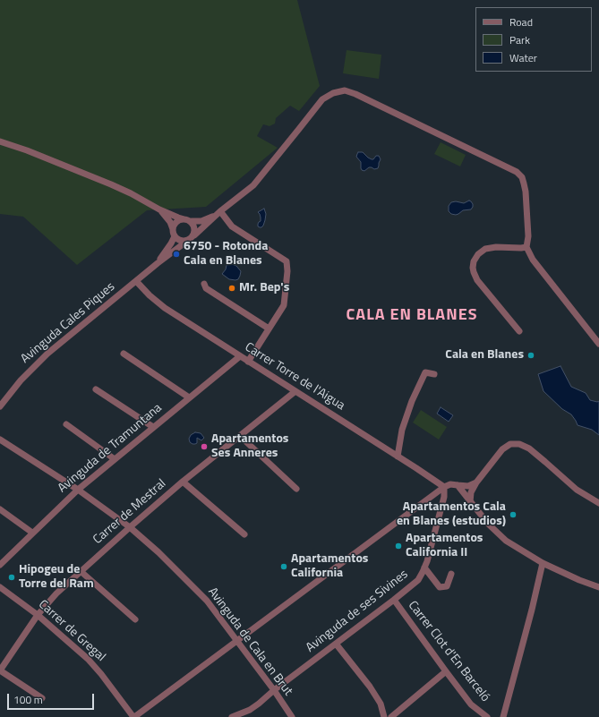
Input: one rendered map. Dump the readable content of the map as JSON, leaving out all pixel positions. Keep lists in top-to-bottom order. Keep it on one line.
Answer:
{"streets":{"street":["Avinguda Cales Piques","Carrer Torre de l'Aigua","Avinguda de Tramuntana","Carrer de Mestral","Avinguda de ses Sivines","Carrer de Gregal","Avinguda de Cala en Brut","Carrer Clot d'En Barceló"]},"crossings":[["Avinguda Cales Piques","Carrer Torre de l'Aigua"],["Carrer Torre de l'Aigua","Avinguda de Tramuntana"],["Carrer Torre de l'Aigua","Carrer de Mestral"],["Carrer Torre de l'Aigua","Avinguda de ses Sivines"],["Avinguda de Tramuntana","Avinguda de Cala en Brut"],["Carrer de Mestral","Carrer de Gregal"],["Carrer de Mestral","Avinguda de Cala en Brut"],["Avinguda de ses Sivines","Avinguda de Cala en Brut"],["Avinguda de ses Sivines","Carrer Clot d'En Barceló"]],"districts":["CALA EN BLANES"],"places":["6750 - Rotonda Cala en Blanes","Mr. Bep's","Cala en Blanes","Apartamentos Ses Anneres","Apartamentos Cala en Blanes (estudios)","Apartamentos California II","Apartamentos California","Hipogeu de Torre del Ram"],"legend":["Road","Park","Water"],"scale_bar":"100 m"}
